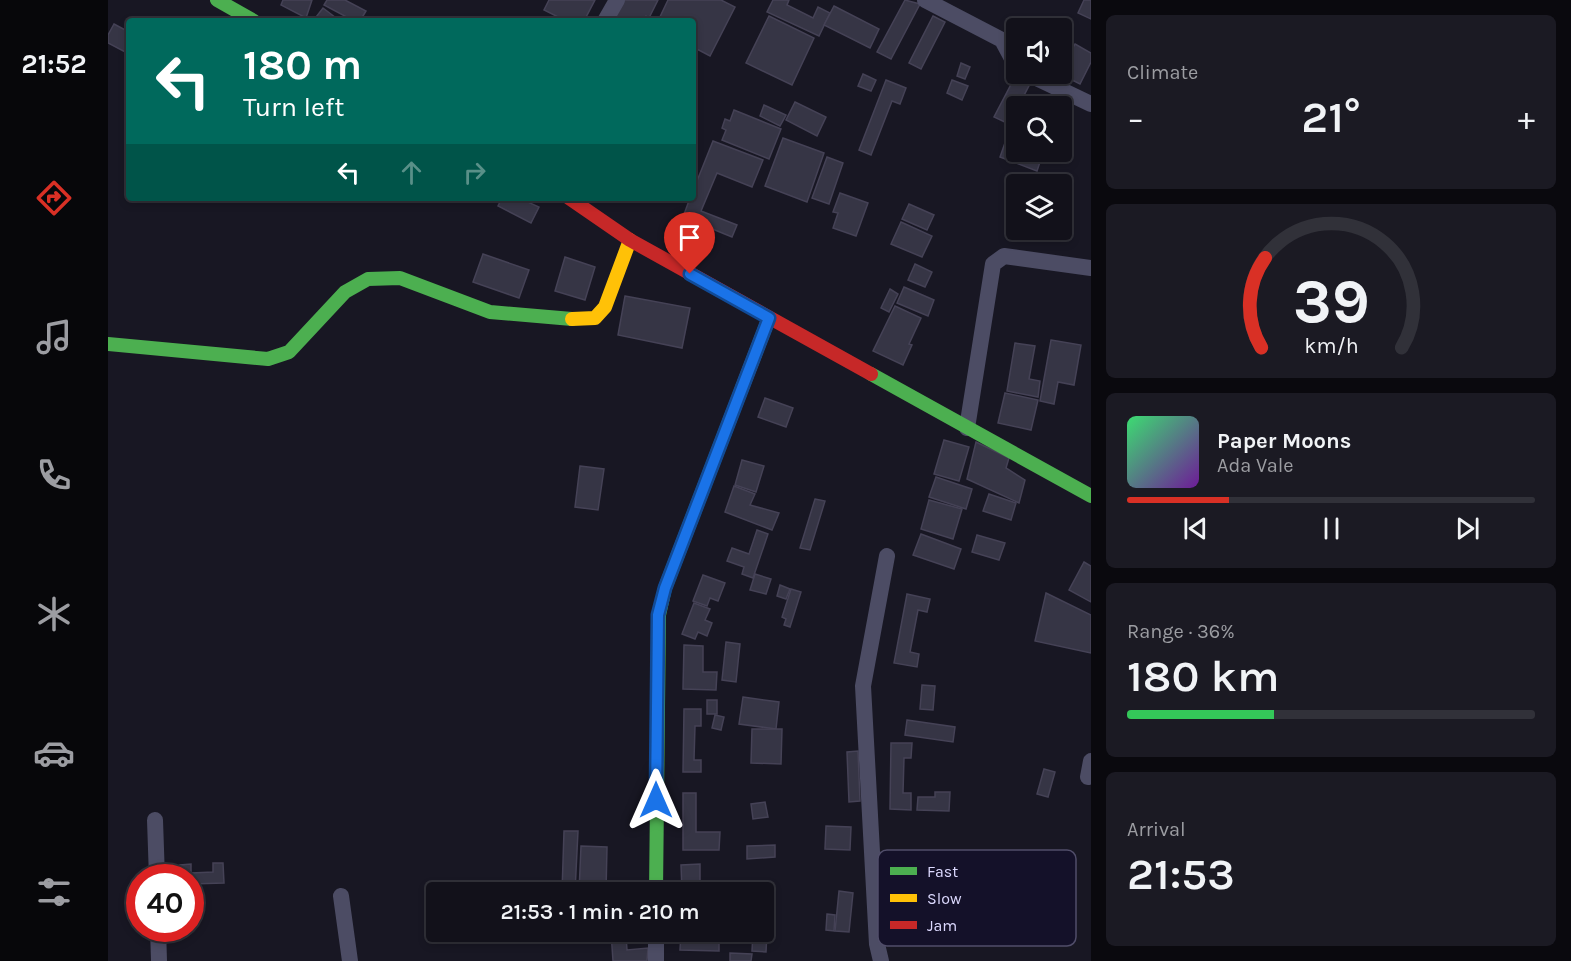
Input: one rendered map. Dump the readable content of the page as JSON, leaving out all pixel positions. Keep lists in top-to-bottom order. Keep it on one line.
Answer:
{"legend":["Fast","Slow","Jam"],"page":{"tabs":"21:52","tile":["Climate",["Range · 36%","180 km"],["Arrival","21:53"]],"turn":["180 m","Turn left"],"heat":["−","21°","+"],"song":["Paper Moons","Ada Vale"],"limit":"40","trip":"21:53 · 1 min · 210 m","gauge":["39","km/h"]}}
